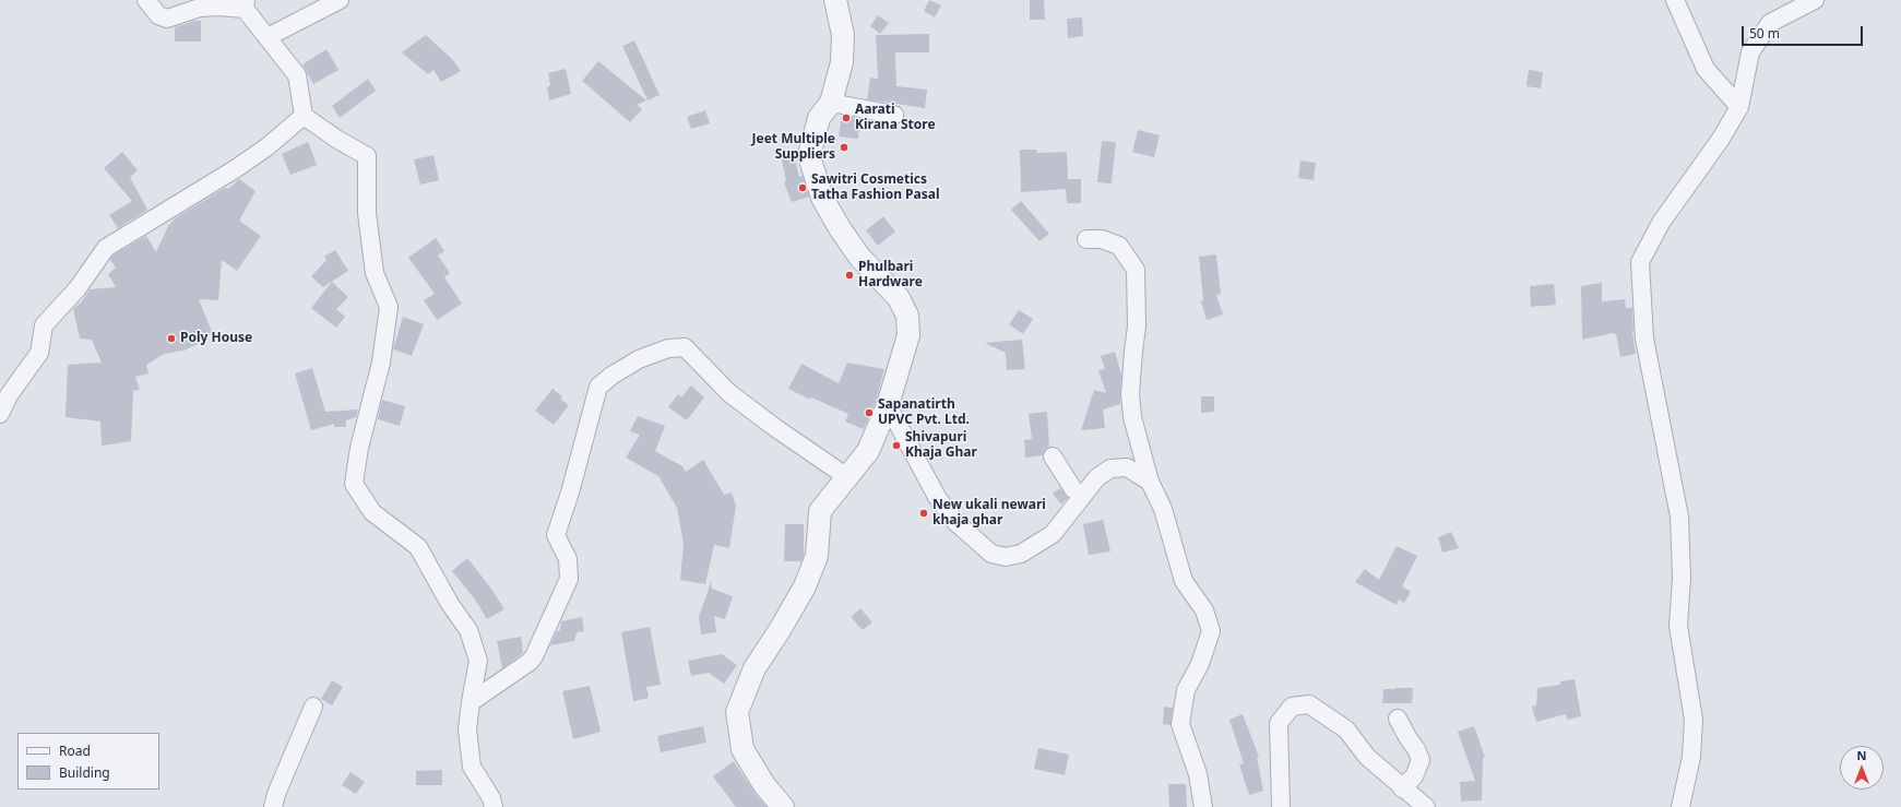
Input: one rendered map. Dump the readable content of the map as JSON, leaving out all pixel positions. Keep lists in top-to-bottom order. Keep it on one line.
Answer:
{"places":["Aarati Kirana Store","Jeet Multiple Suppliers","Sawitri Cosmetics Tatha Fashion Pasal","Phulbari Hardware","Poly House","Sapanatirth UPVC Pvt. Ltd.","Shivapuri Khaja Ghar","New ukali newari khaja ghar"],"legend":["Road","Building"],"scale_bar":"50 m","north":"top"}
